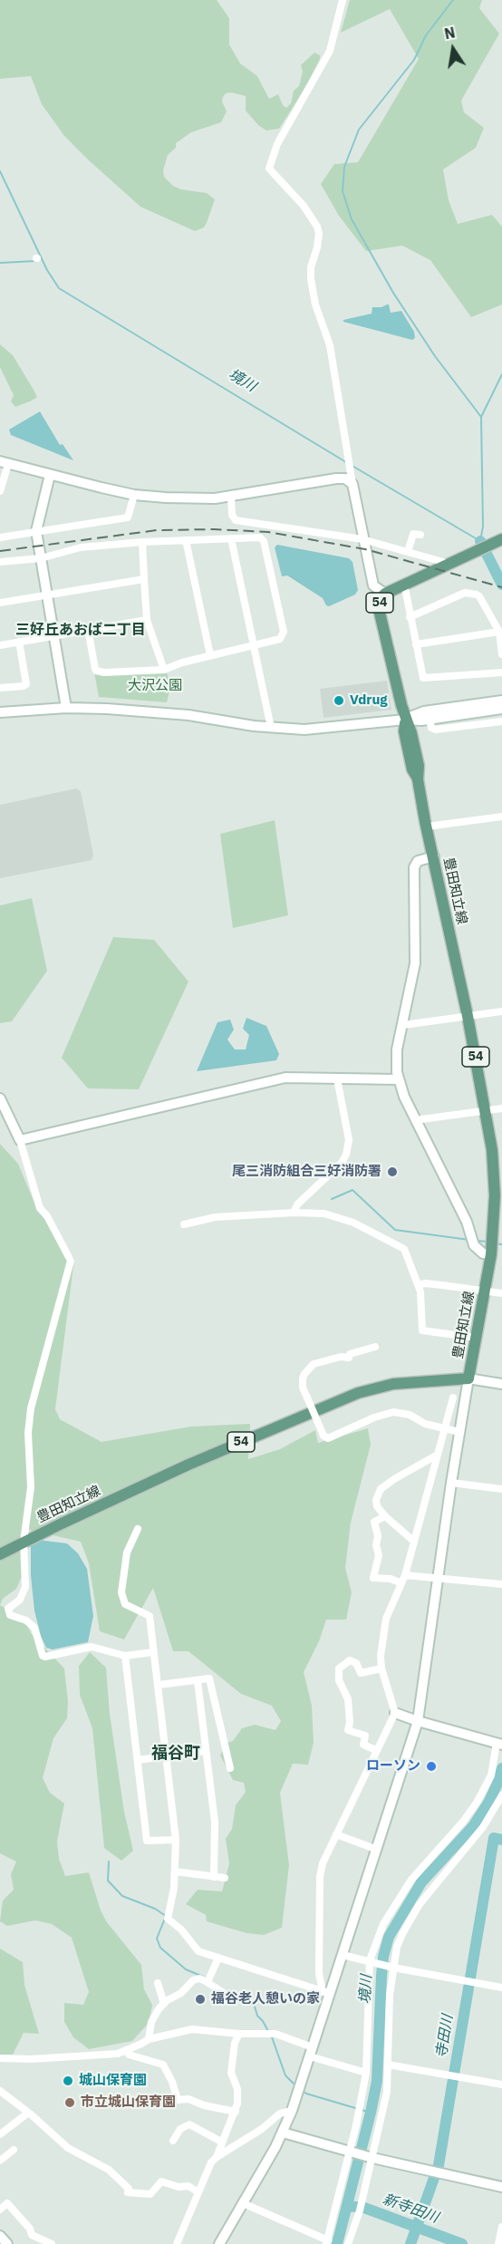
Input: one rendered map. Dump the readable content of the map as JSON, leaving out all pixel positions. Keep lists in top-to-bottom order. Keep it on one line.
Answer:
{"streets":{"main road":["54","豊田知立線"]},"crossings":[["54","豊田知立線"]],"districts":["三好丘あおば二丁目","福谷町"],"water":["境川","寺田川","新寺田川"],"parks":["大沢公園"],"places":["Vdrug","尾三消防組合三好消防署","ローソン","福谷老人憩いの家","城山保育園","市立城山保育園"],"north":"top"}
